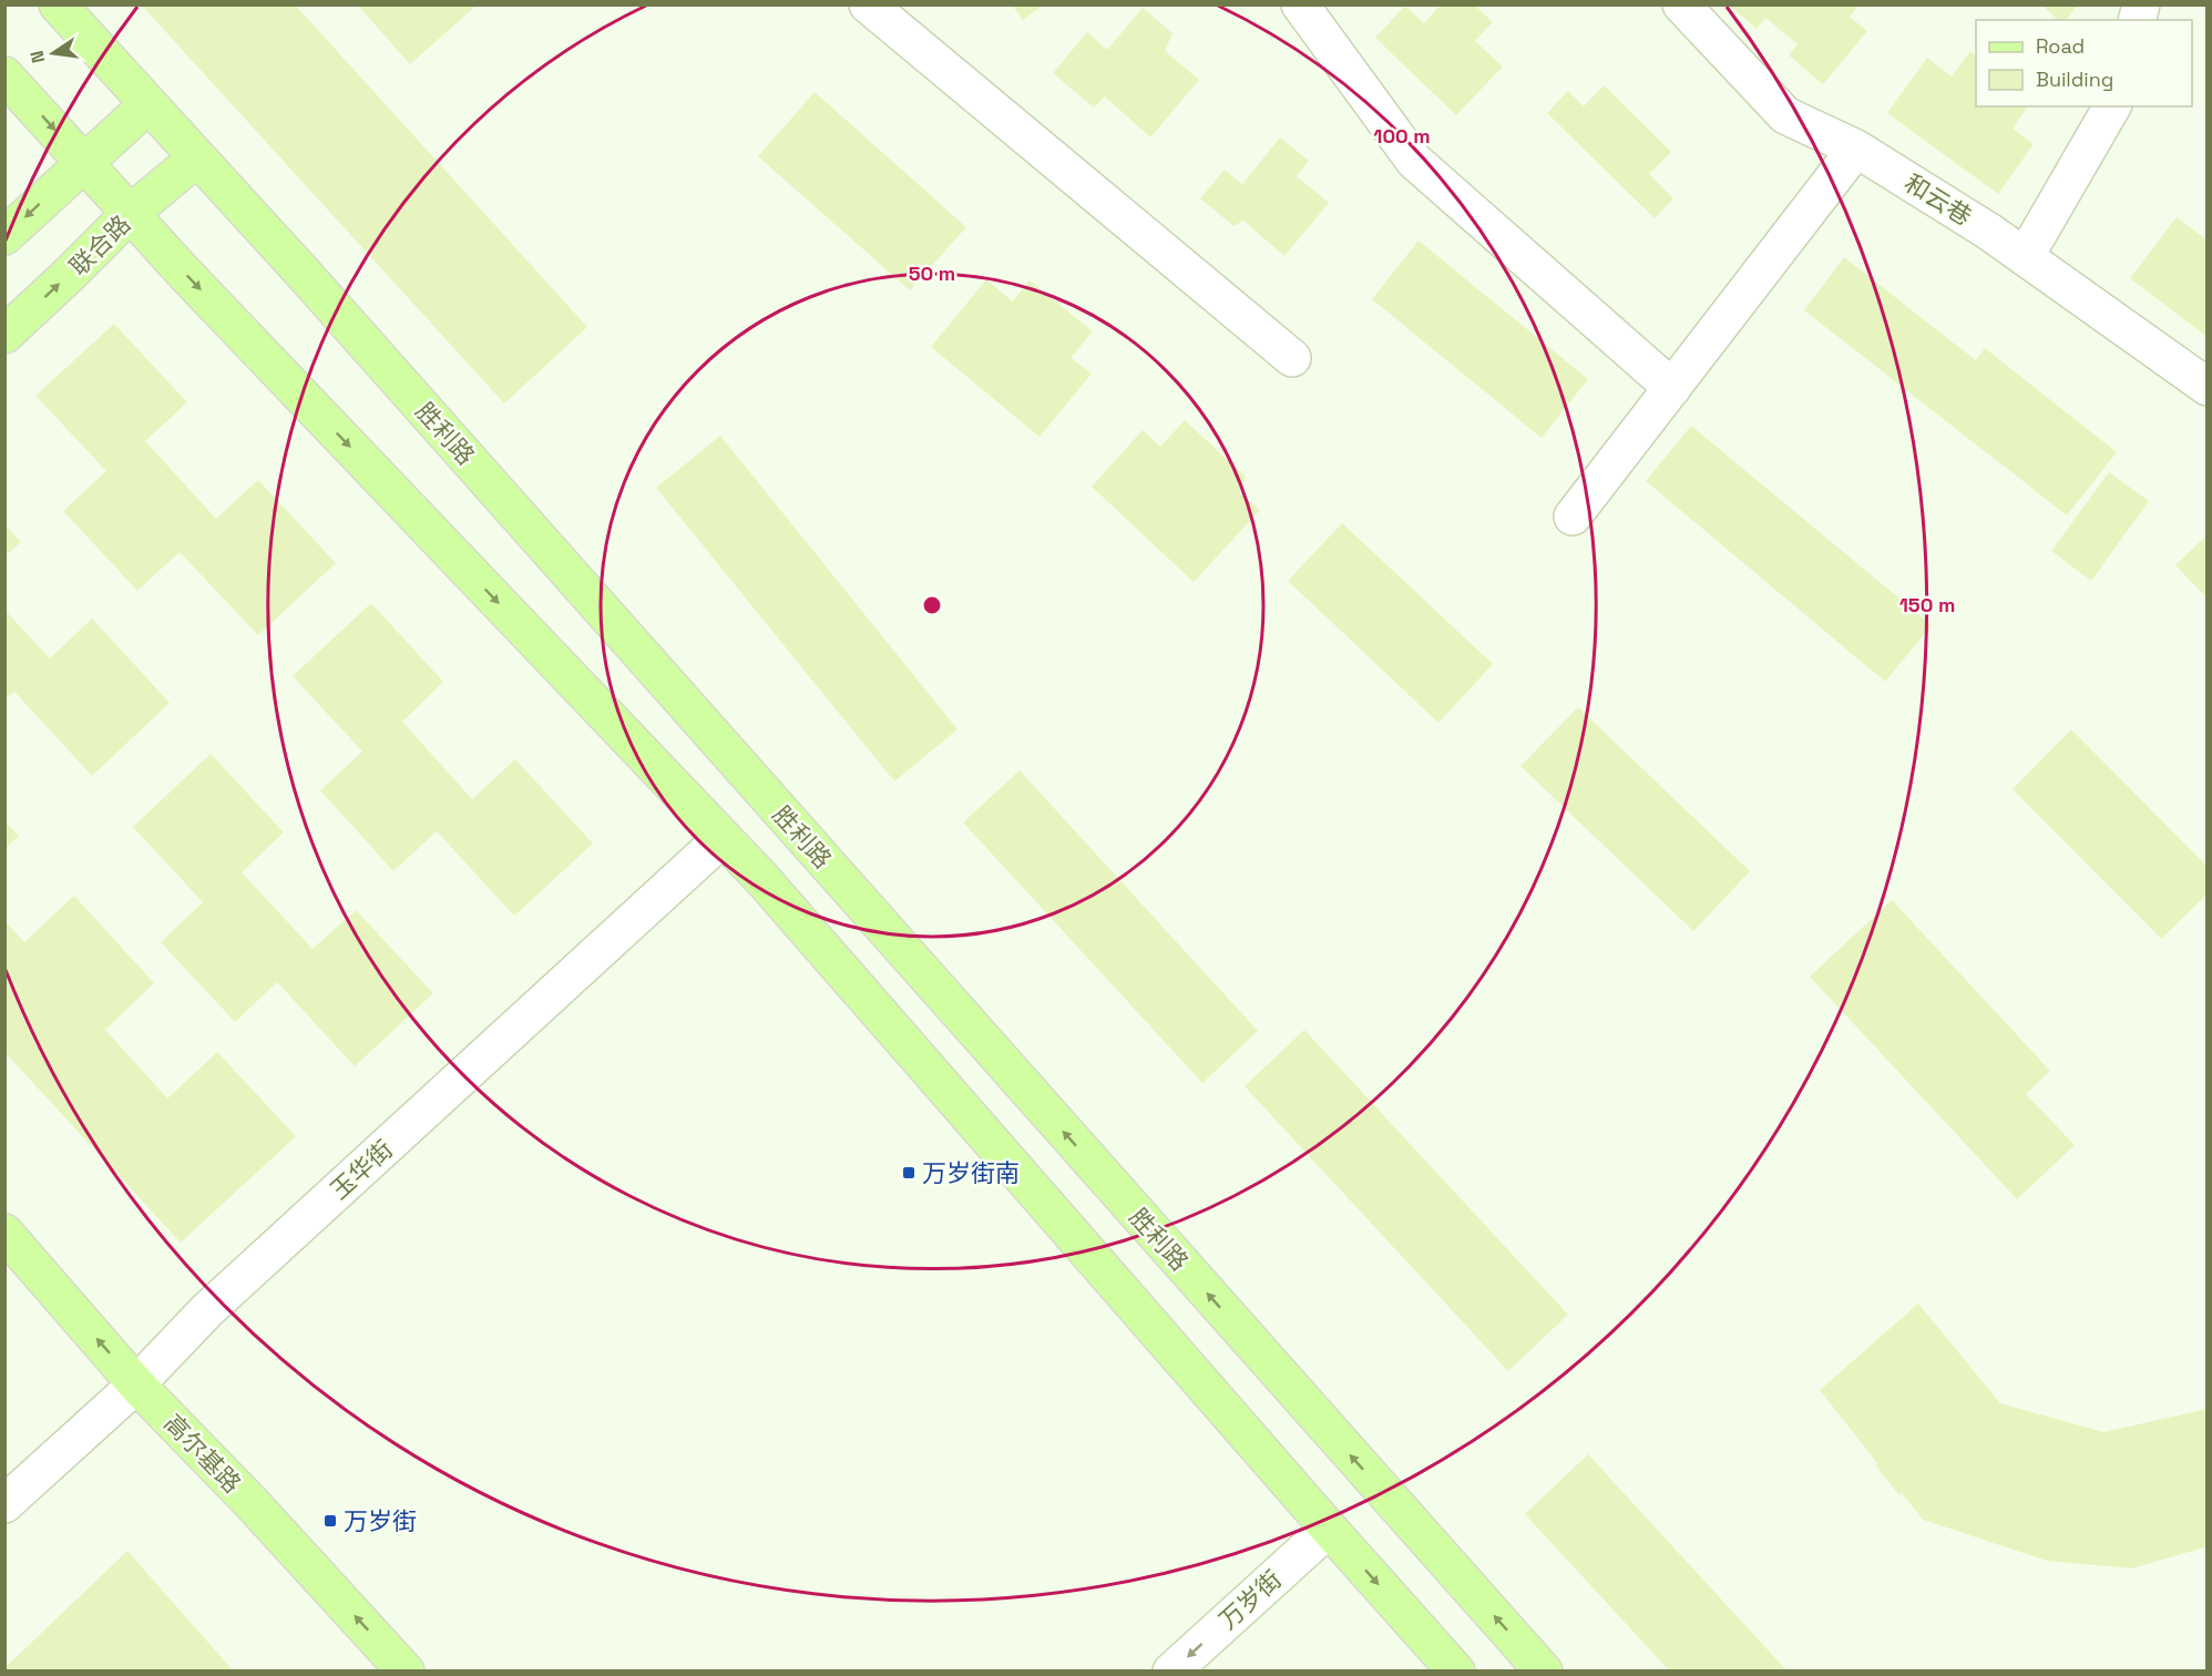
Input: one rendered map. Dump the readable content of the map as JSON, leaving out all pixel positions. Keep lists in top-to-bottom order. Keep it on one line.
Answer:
{"streets":{"main road":["联合路","胜利路","高尔基路"],"street":["和云巷","玉华街","万岁街"]},"crossings":[["联合路","胜利路"],["玉华街","高尔基路"]],"one_way":["高尔基路","万岁街"],"places":{"transit":["万岁街南","万岁街"]},"legend":["Road","Building"],"north":"left","rings":["100 m","50 m","150 m"]}
